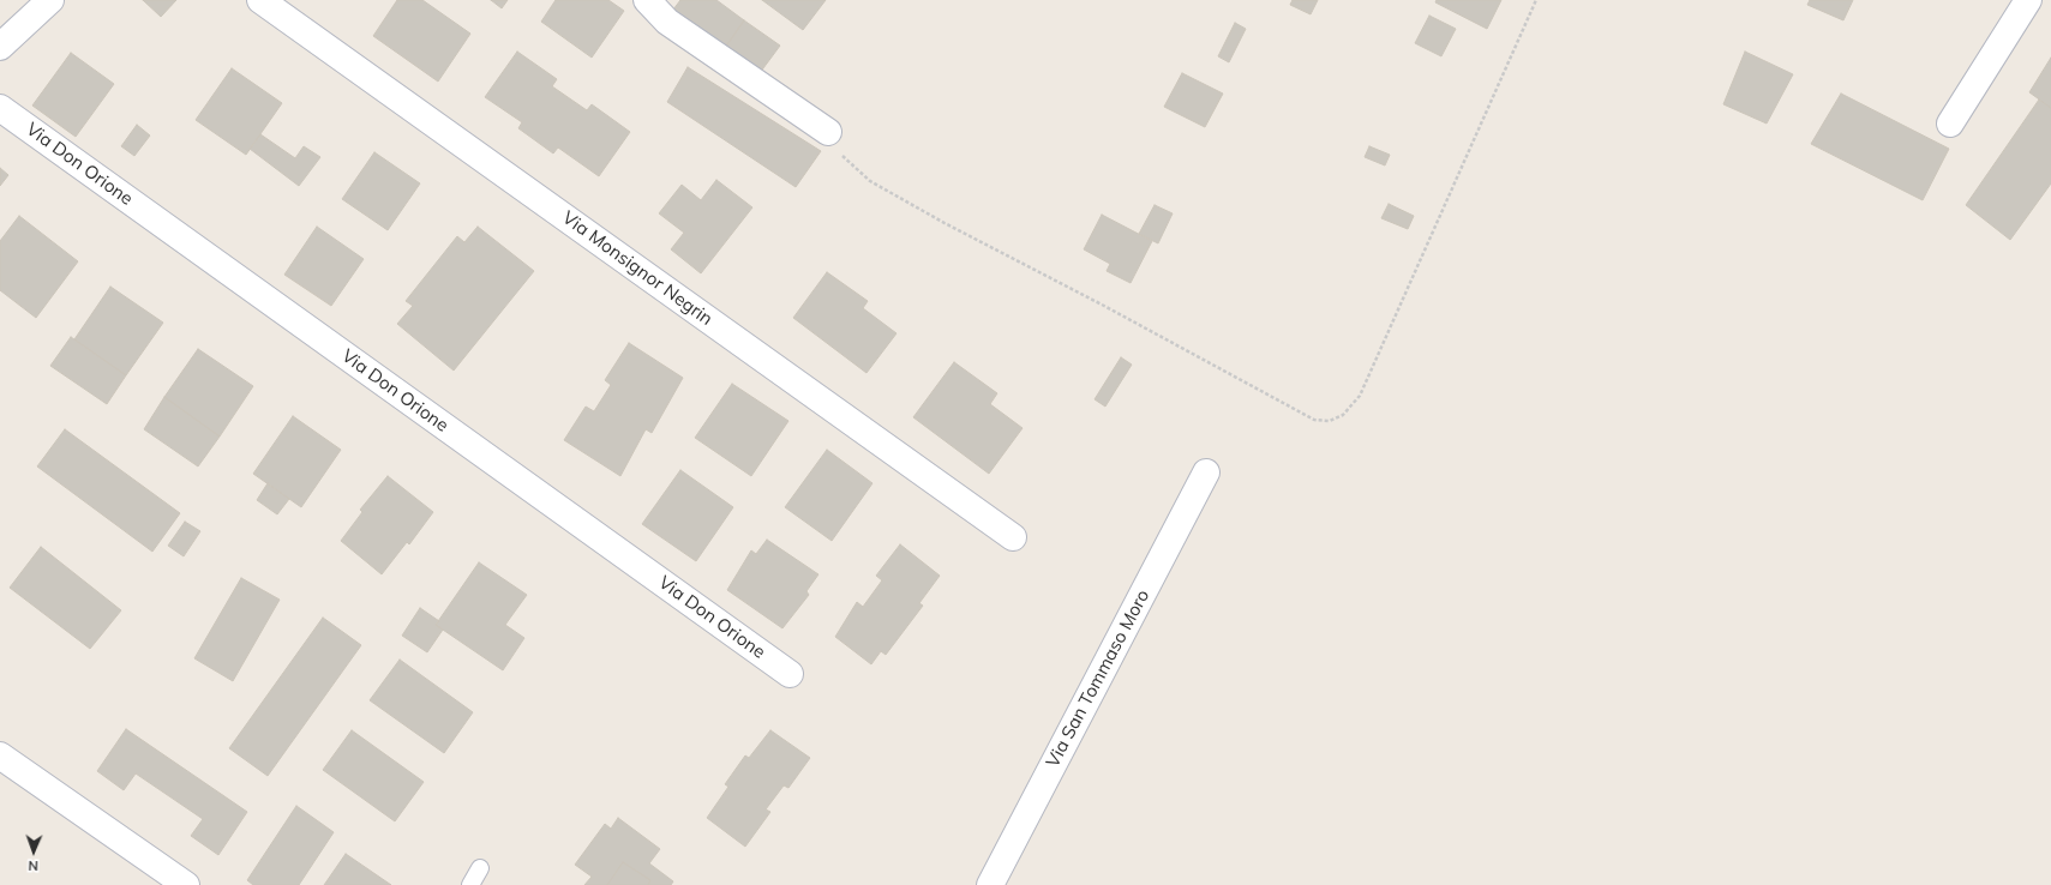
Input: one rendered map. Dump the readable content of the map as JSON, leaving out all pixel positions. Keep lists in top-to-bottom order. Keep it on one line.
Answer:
{"streets":{"street":["Via Don Orione","Via Monsignor Negrin","Via San Tommaso Moro"]},"north":"bottom"}
